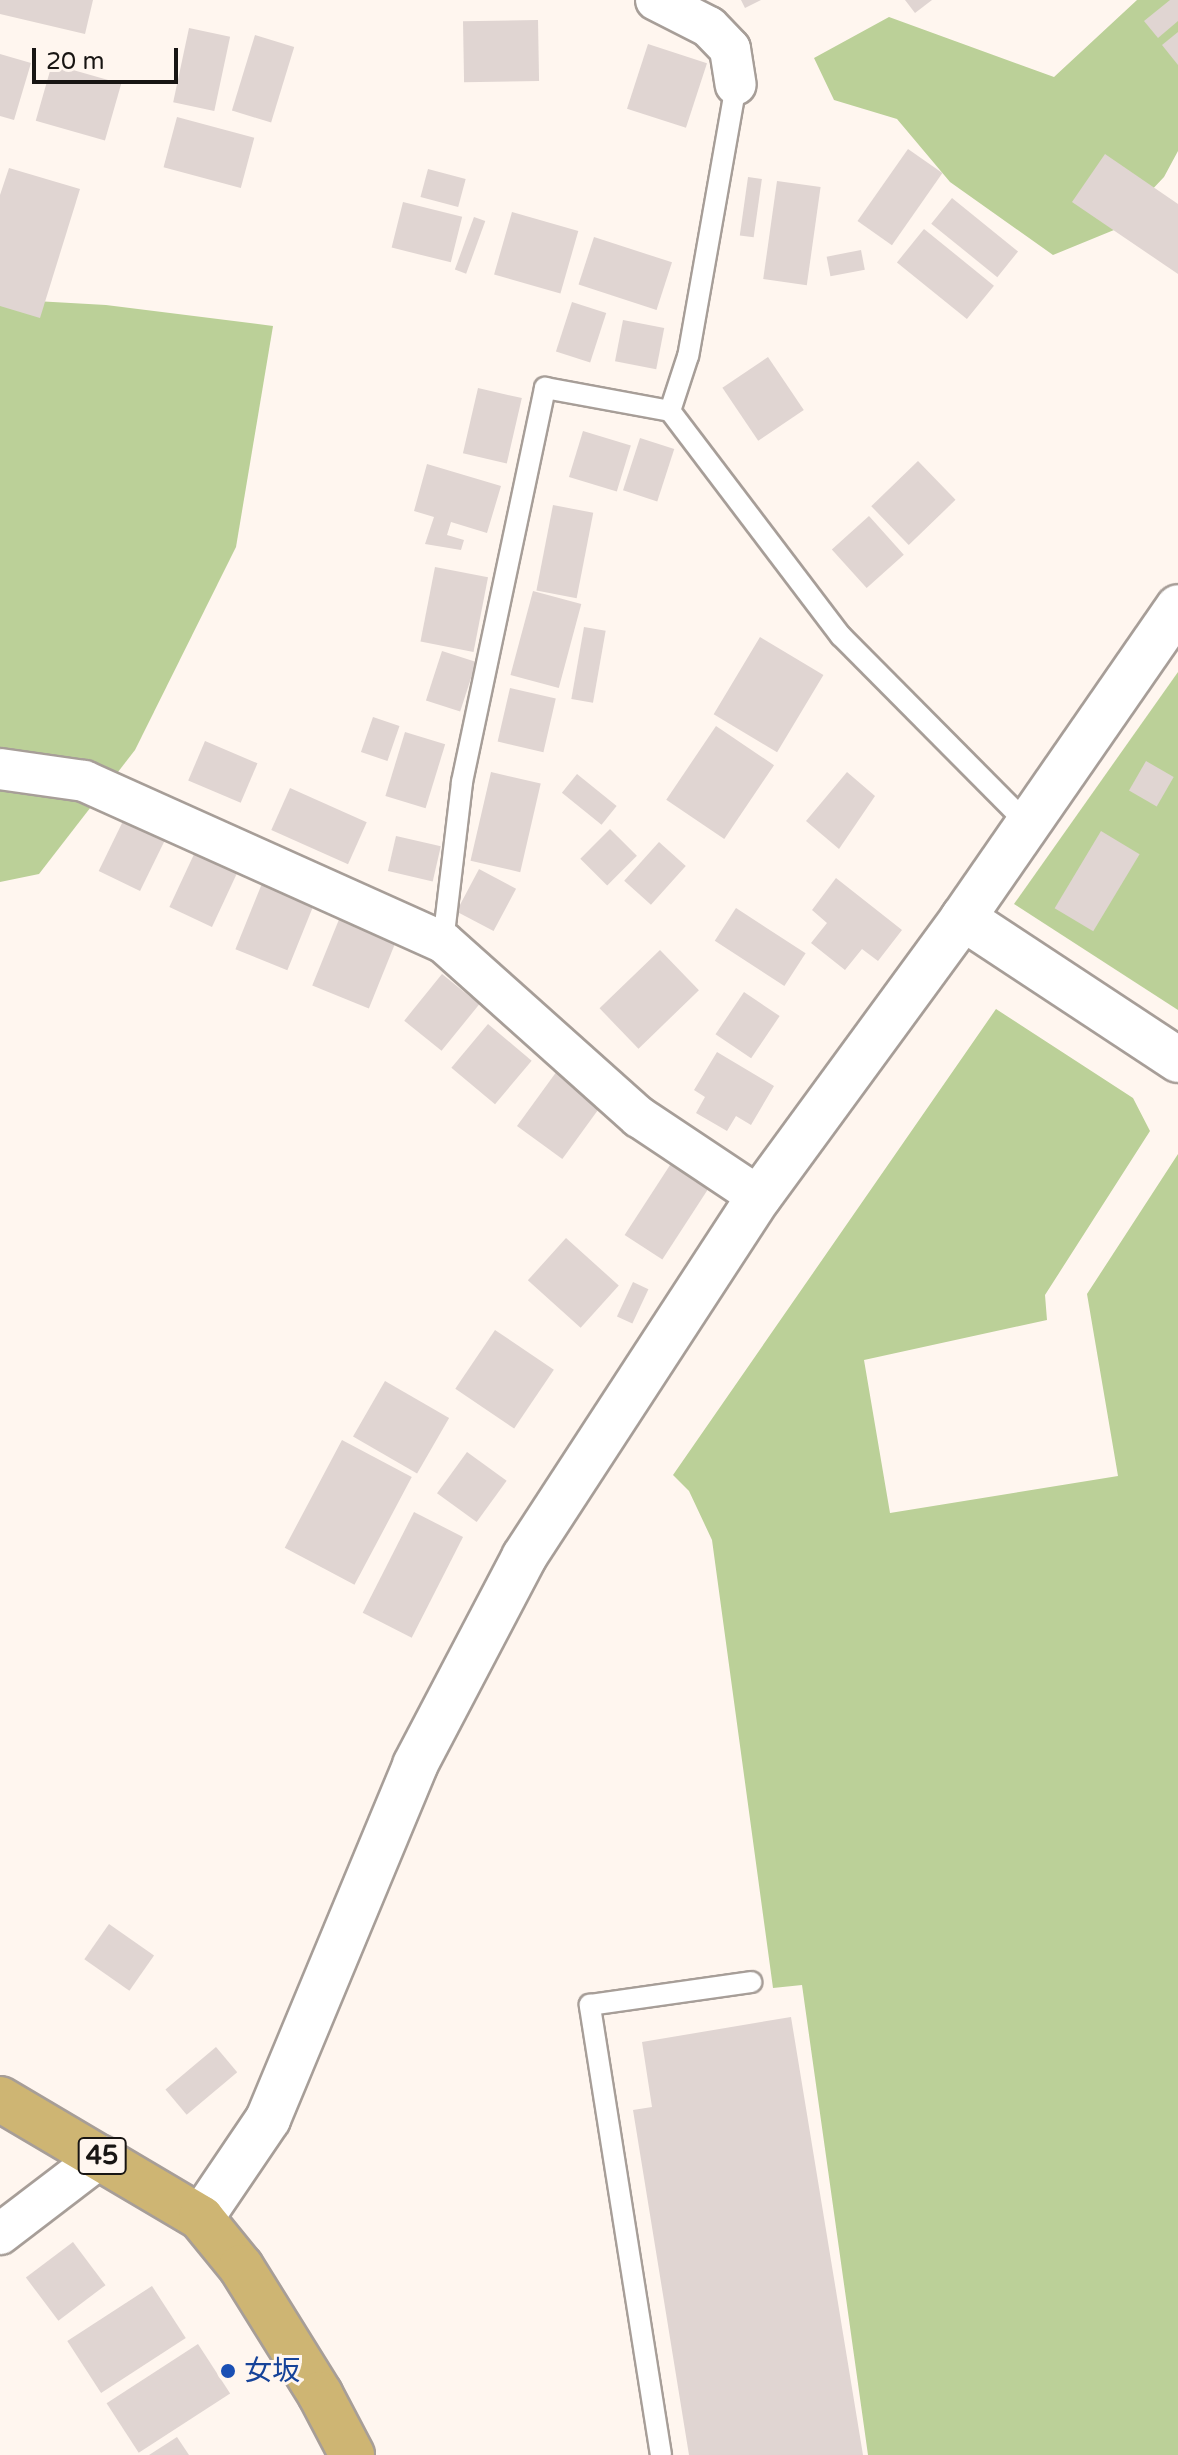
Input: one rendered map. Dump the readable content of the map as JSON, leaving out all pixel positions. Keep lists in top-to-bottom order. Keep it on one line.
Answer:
{"streets":{"main road":["45"]},"places":["女坂"],"scale_bar":"20 m"}
